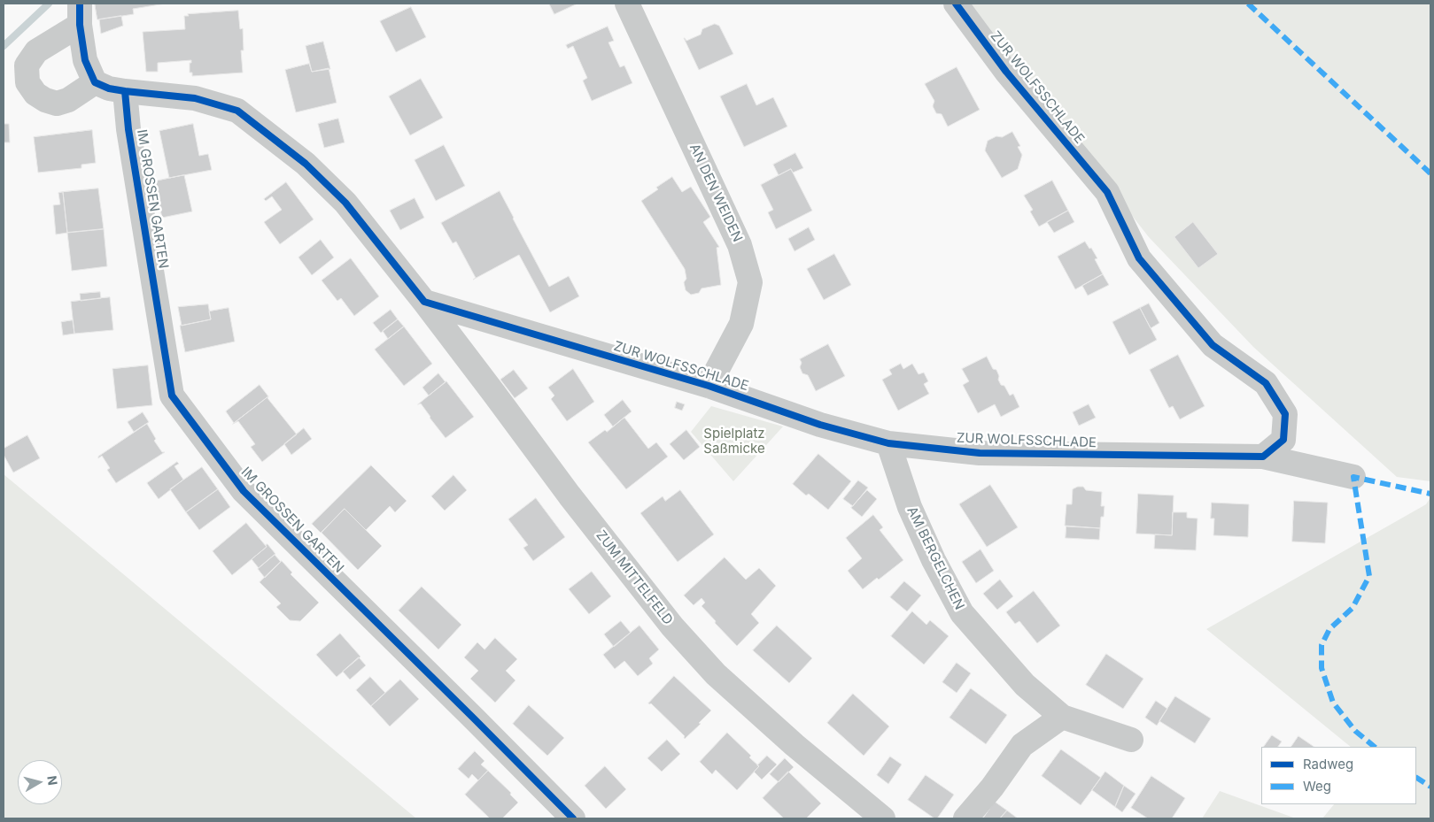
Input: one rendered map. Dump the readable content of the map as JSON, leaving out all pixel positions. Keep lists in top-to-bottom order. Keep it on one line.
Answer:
{"streets":{"street":["ZUR WOLFSSCHLADE","AN DEN WEIDEN","IM GROSSEN GARTEN","AM BERGELCHEN","ZUM MITTELFELD"]},"crossings":[["ZUR WOLFSSCHLADE","AN DEN WEIDEN"],["ZUR WOLFSSCHLADE","AM BERGELCHEN"],["ZUR WOLFSSCHLADE","ZUM MITTELFELD"]],"parks":["Spielplatz Saßmicke"],"legend":["Radweg","Weg"],"north":"right"}
